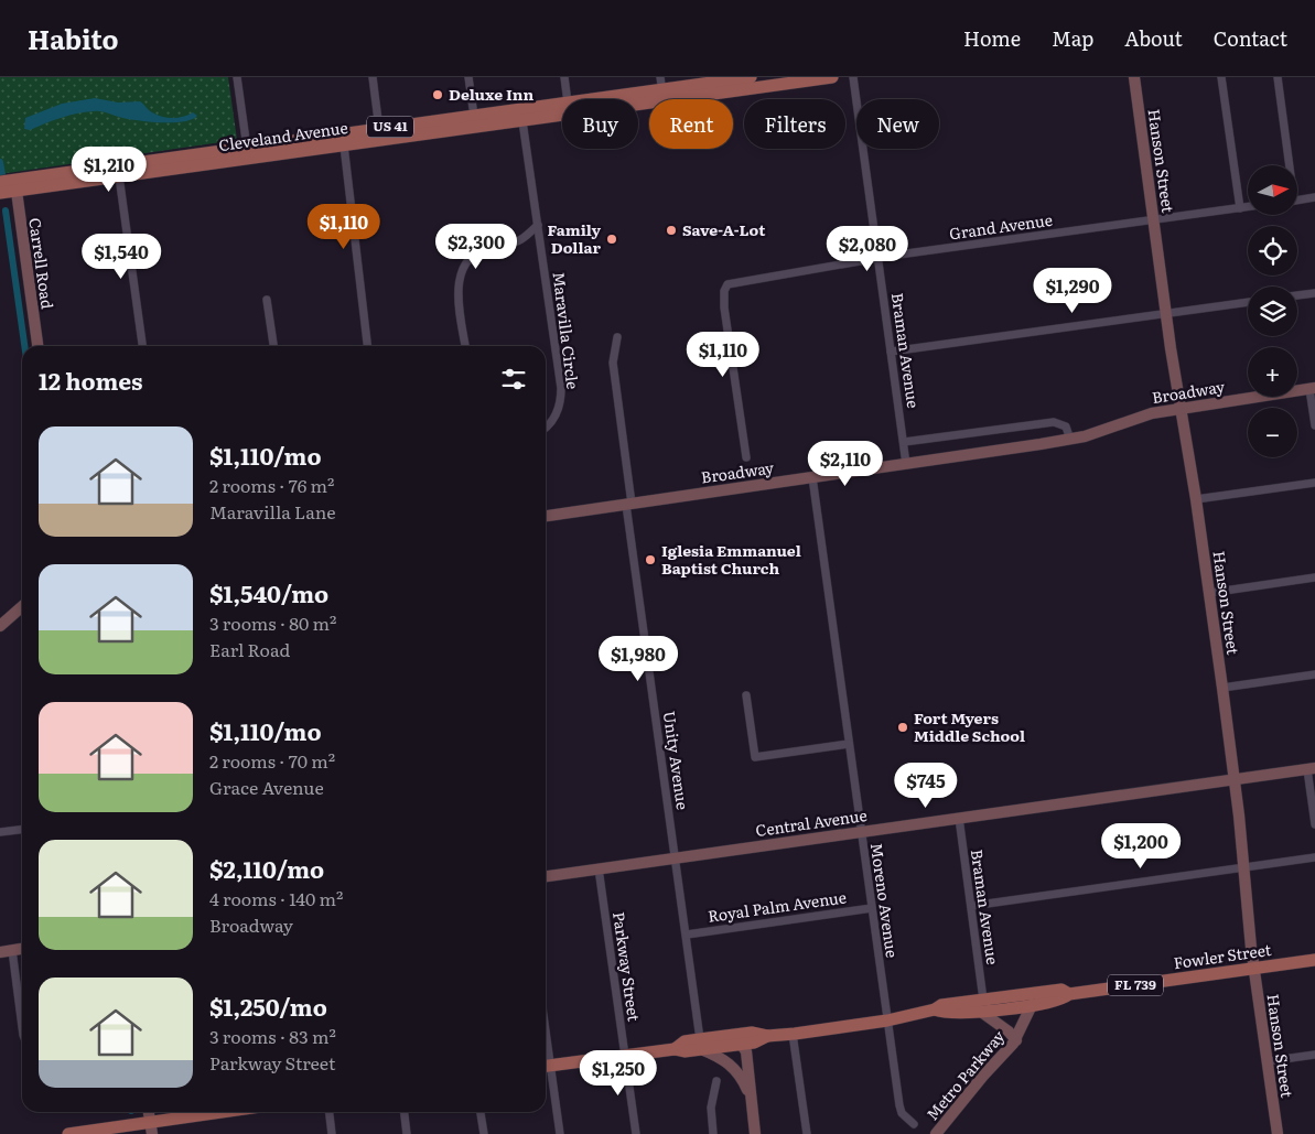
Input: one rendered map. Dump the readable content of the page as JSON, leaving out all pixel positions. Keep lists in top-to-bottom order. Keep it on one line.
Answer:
{"streets":{"main road":["US 41","Cleveland Avenue","Fowler Street","FL 739"],"street":["Hanson Street","Grand Avenue","Carrell Road","Maravilla Circle","Braman Avenue","Broadway","Unity Avenue","Central Avenue","Moreno Avenue","Royal Palm Avenue","Parkway Street","Metro Parkway"]},"crossings":[["Cleveland Avenue","Carrell Road"],["Cleveland Avenue","Maravilla Circle"],["Hanson Street","Grand Avenue"],["Hanson Street","Broadway"],["Hanson Street","Central Avenue"],["Hanson Street","Fowler Street"],["Grand Avenue","Braman Avenue"],["Braman Avenue","Broadway"],["Braman Avenue","Central Avenue"],["Braman Avenue","Fowler Street"],["Broadway","Unity Avenue"],["Broadway","Moreno Avenue"],["Unity Avenue","Central Avenue"],["Unity Avenue","Royal Palm Avenue"],["Unity Avenue","Fowler Street"],["Central Avenue","Moreno Avenue"],["Central Avenue","Parkway Street"],["Moreno Avenue","Royal Palm Avenue"],["Moreno Avenue","Fowler Street"],["Fowler Street","Parkway Street"],["Fowler Street","Metro Parkway"]],"places":["Deluxe Inn","Save-A-Lot","Family Dollar","Iglesia Emmanuel Baptist Church","Fort Myers Middle School"],"north":"right","page":{"header":"Habito","nav":["Home","Map","About","Contact"],"chip":["Buy","Rent","Filters","New"],"price":["$1,210","$1,110","$2,300","$2,080","$1,540","$1,290","$1,110","$2,110","$1,980","$745","$1,200","$1,250"],"map_buttons":["+","−"],"heading":"12 homes","list":[{"name":"$1,110/mo","note":"2 rooms · 76 m² · Maravilla Lane"},{"name":"$1,540/mo","note":"3 rooms · 80 m² · Earl Road"},{"name":"$1,110/mo","note":"2 rooms · 70 m² · Grace Avenue"},{"name":"$2,110/mo","note":"4 rooms · 140 m² · Broadway"},{"name":"$1,250/mo","note":"3 rooms · 83 m² · Parkway Street"}]}}
